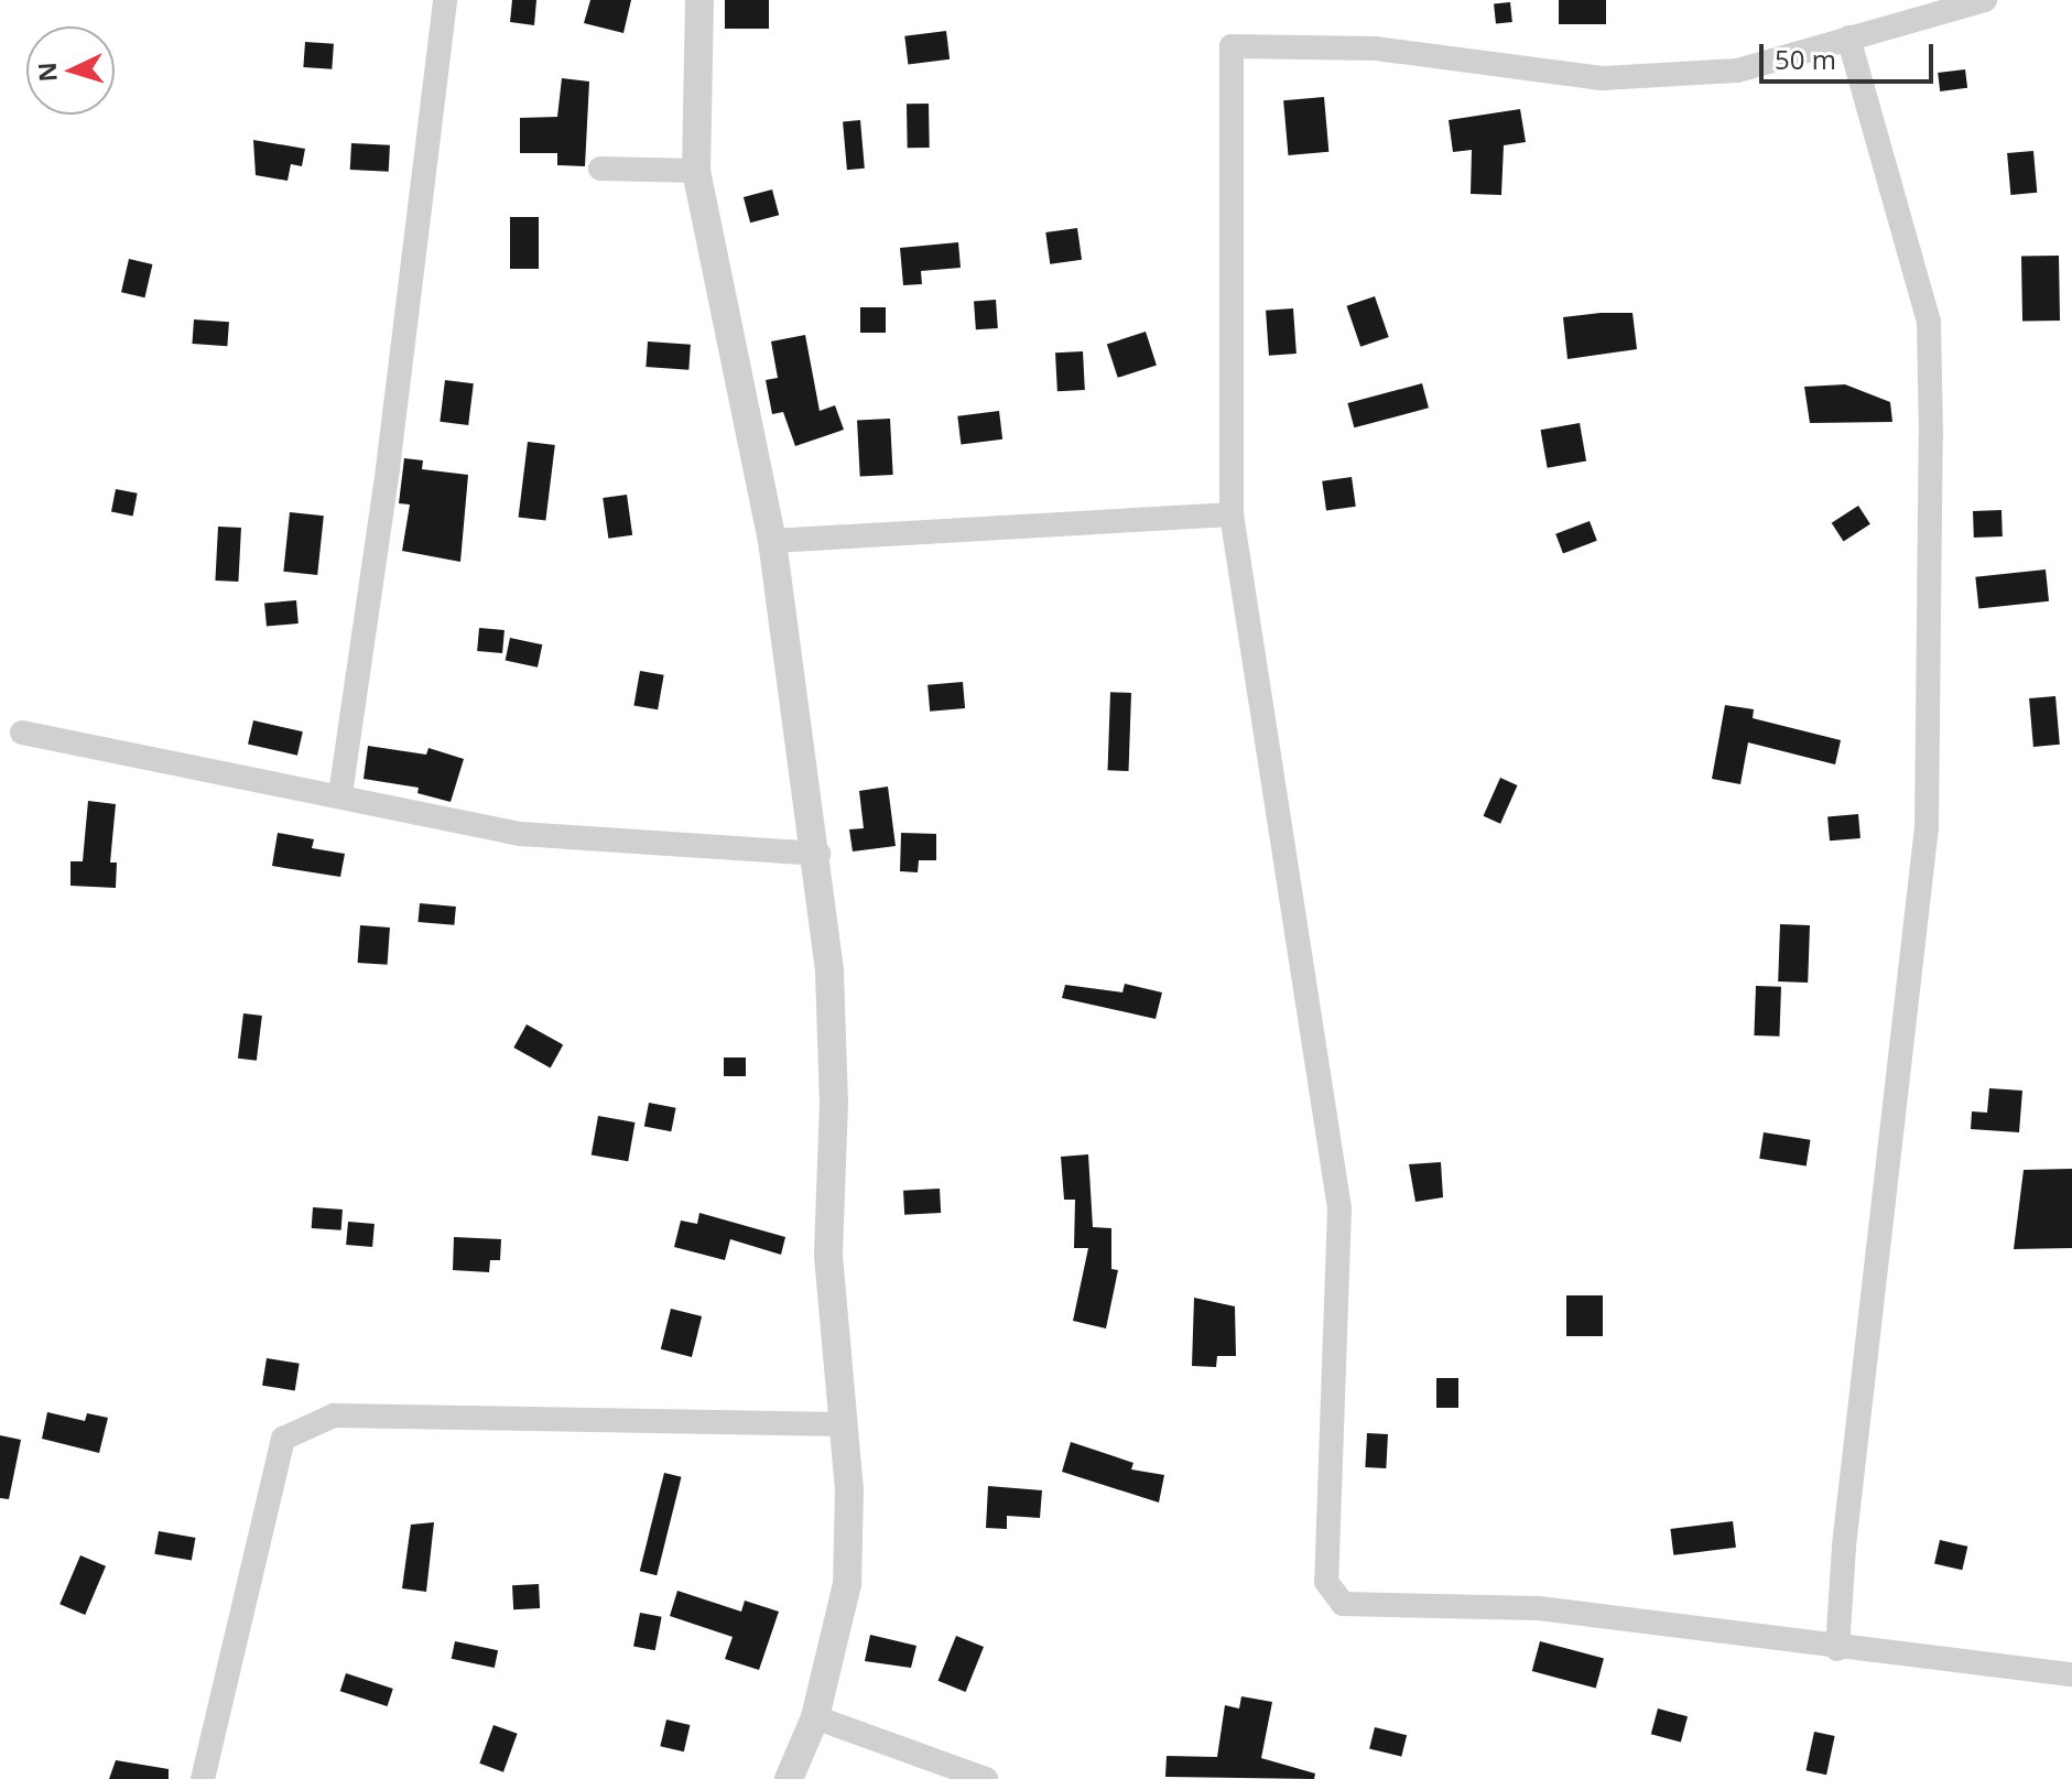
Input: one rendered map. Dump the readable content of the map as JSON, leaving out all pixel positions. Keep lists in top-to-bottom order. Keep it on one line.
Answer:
{"scale_bar":"50 m","north":"left"}
